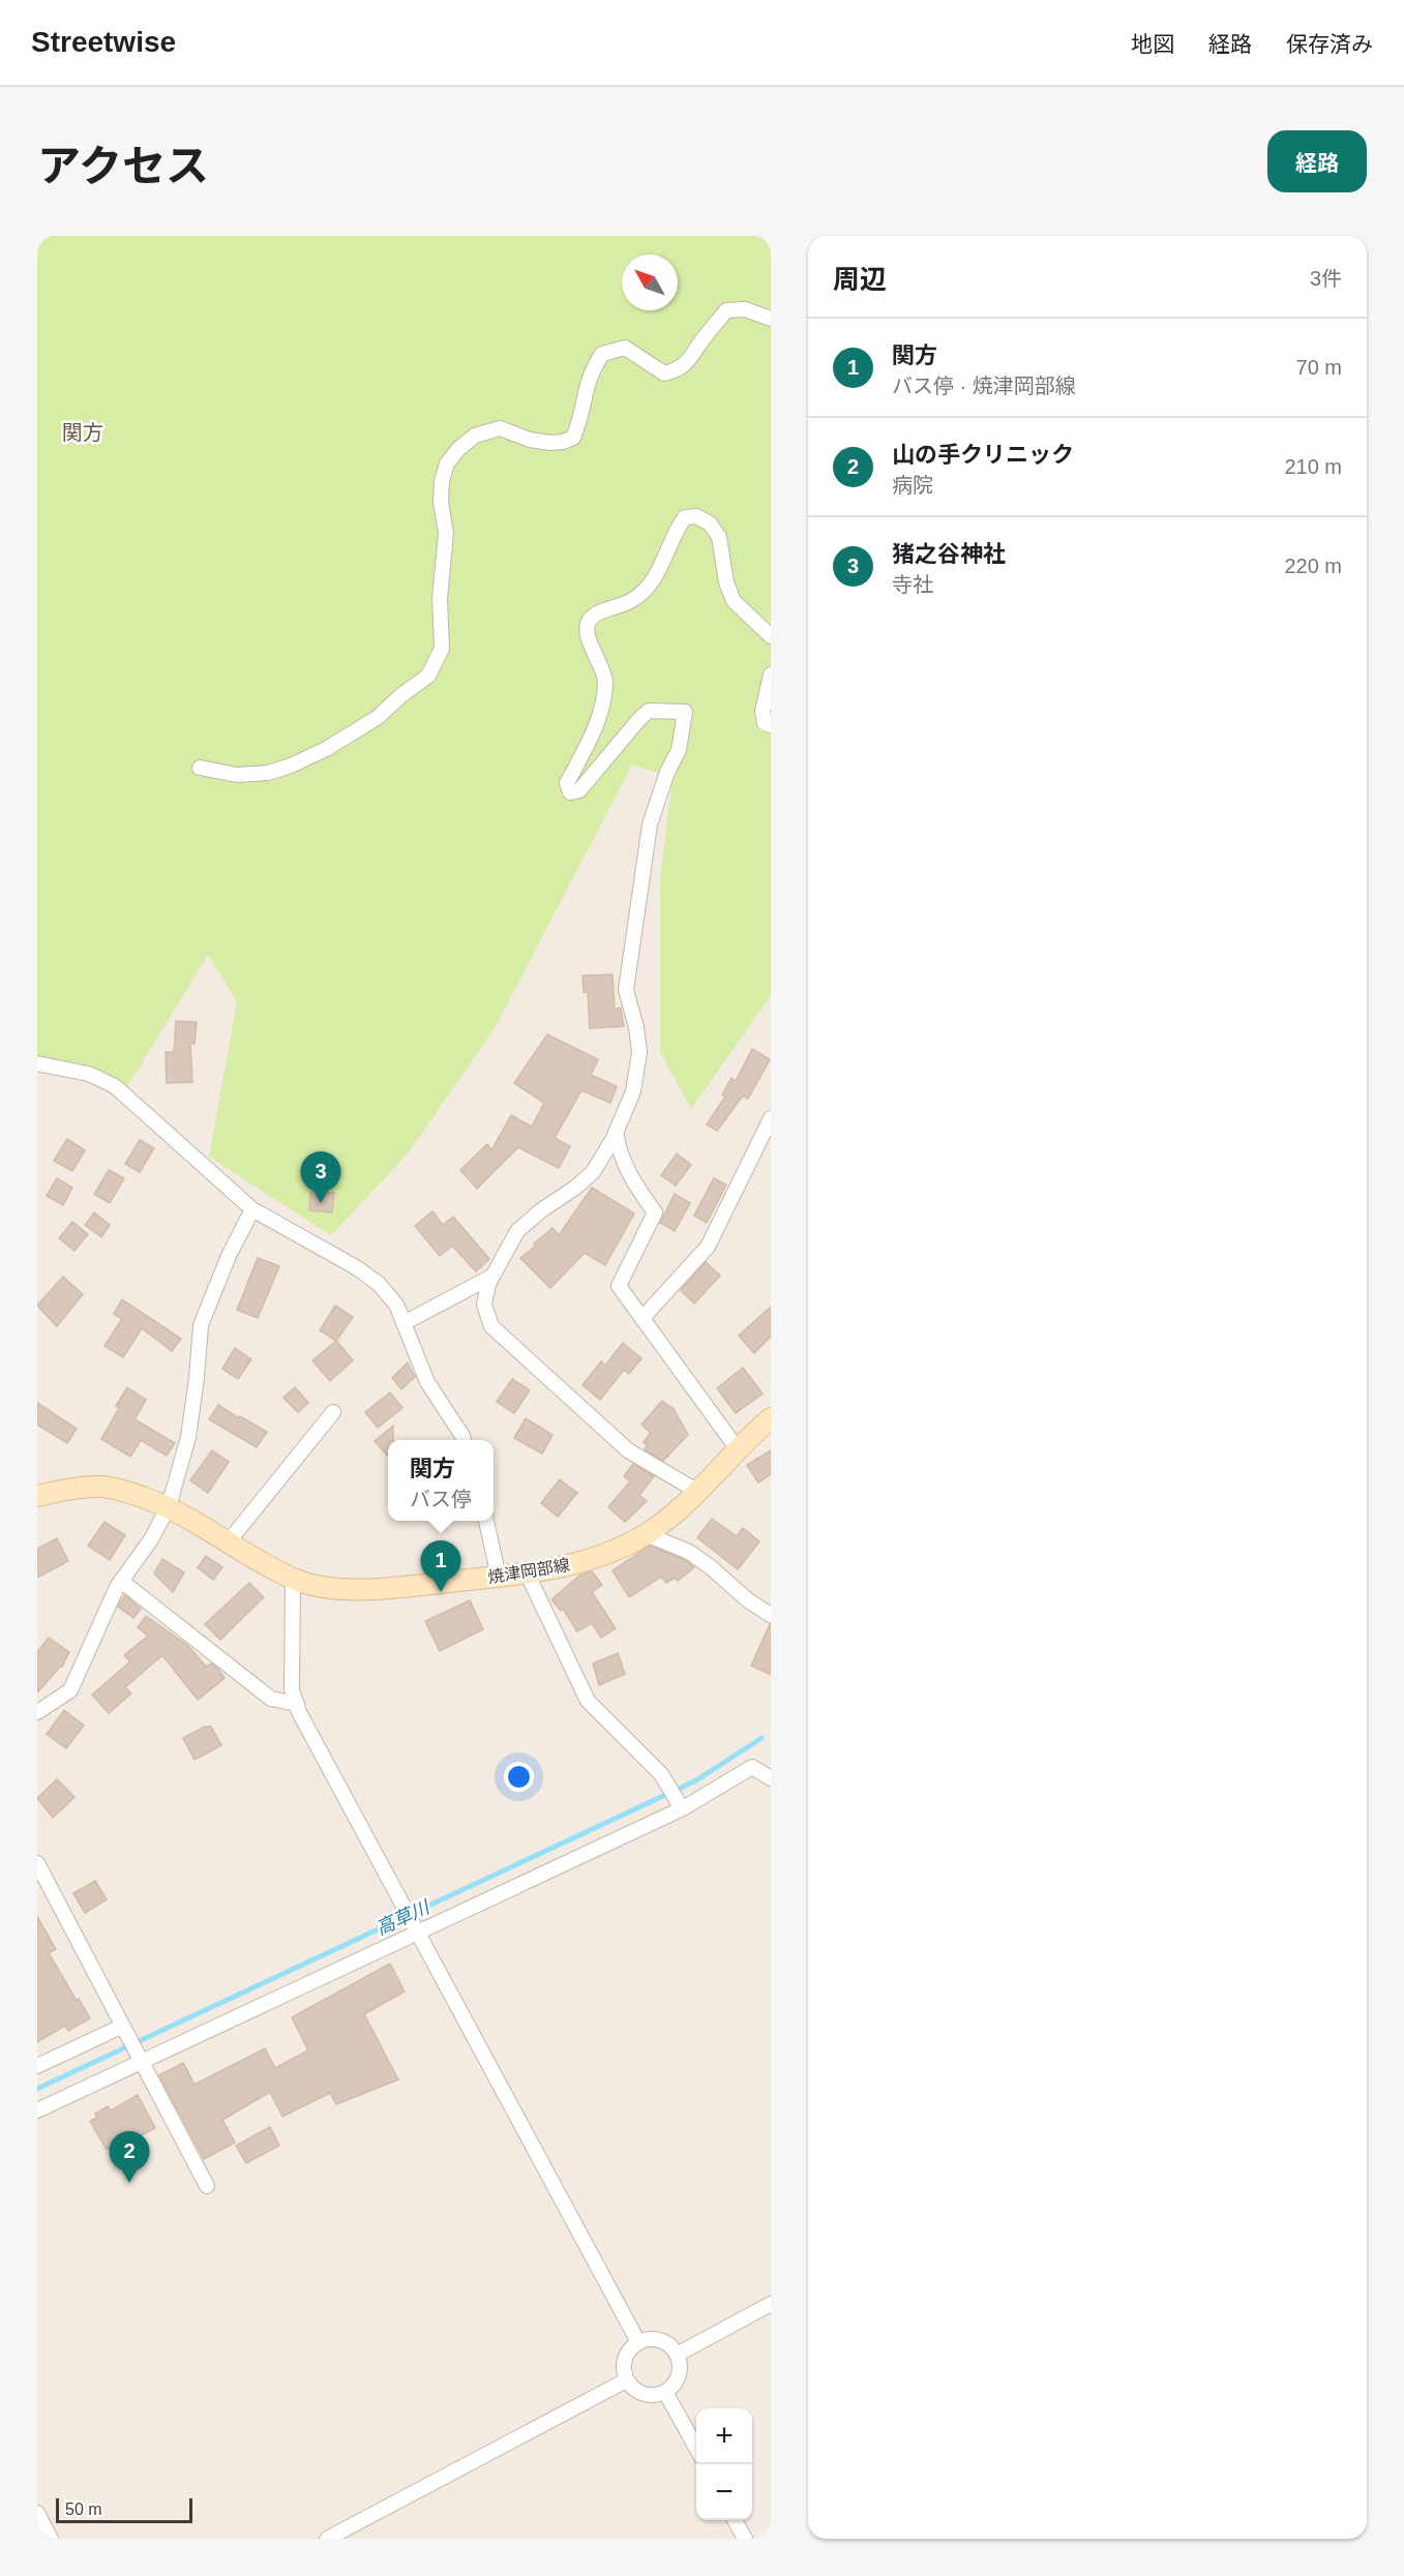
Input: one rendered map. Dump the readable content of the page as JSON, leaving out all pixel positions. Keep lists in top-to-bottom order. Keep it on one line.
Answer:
{"streets":{"main road":["焼津岡部線"]},"districts":["関方"],"water":["高草川"],"scale_bar":"50 m","north":"top left","page":{"header":"Streetwise","nav":["地図","経路","保存済み"],"title":"アクセス","buttons":"経路","heading":["周辺","3件"],"list":[{"mark":"1","name":"関方","note":"バス停 · 焼津岡部線","value":"70 m"},{"mark":"2","name":"山の手クリニック","note":"病院","value":"210 m"},{"mark":"3","name":"猪之谷神社","note":"寺社","value":"220 m"}],"pins":["3","1","2"],"popup":["関方","バス停"],"map_buttons":["+","−"],"scale":"50 m"}}
